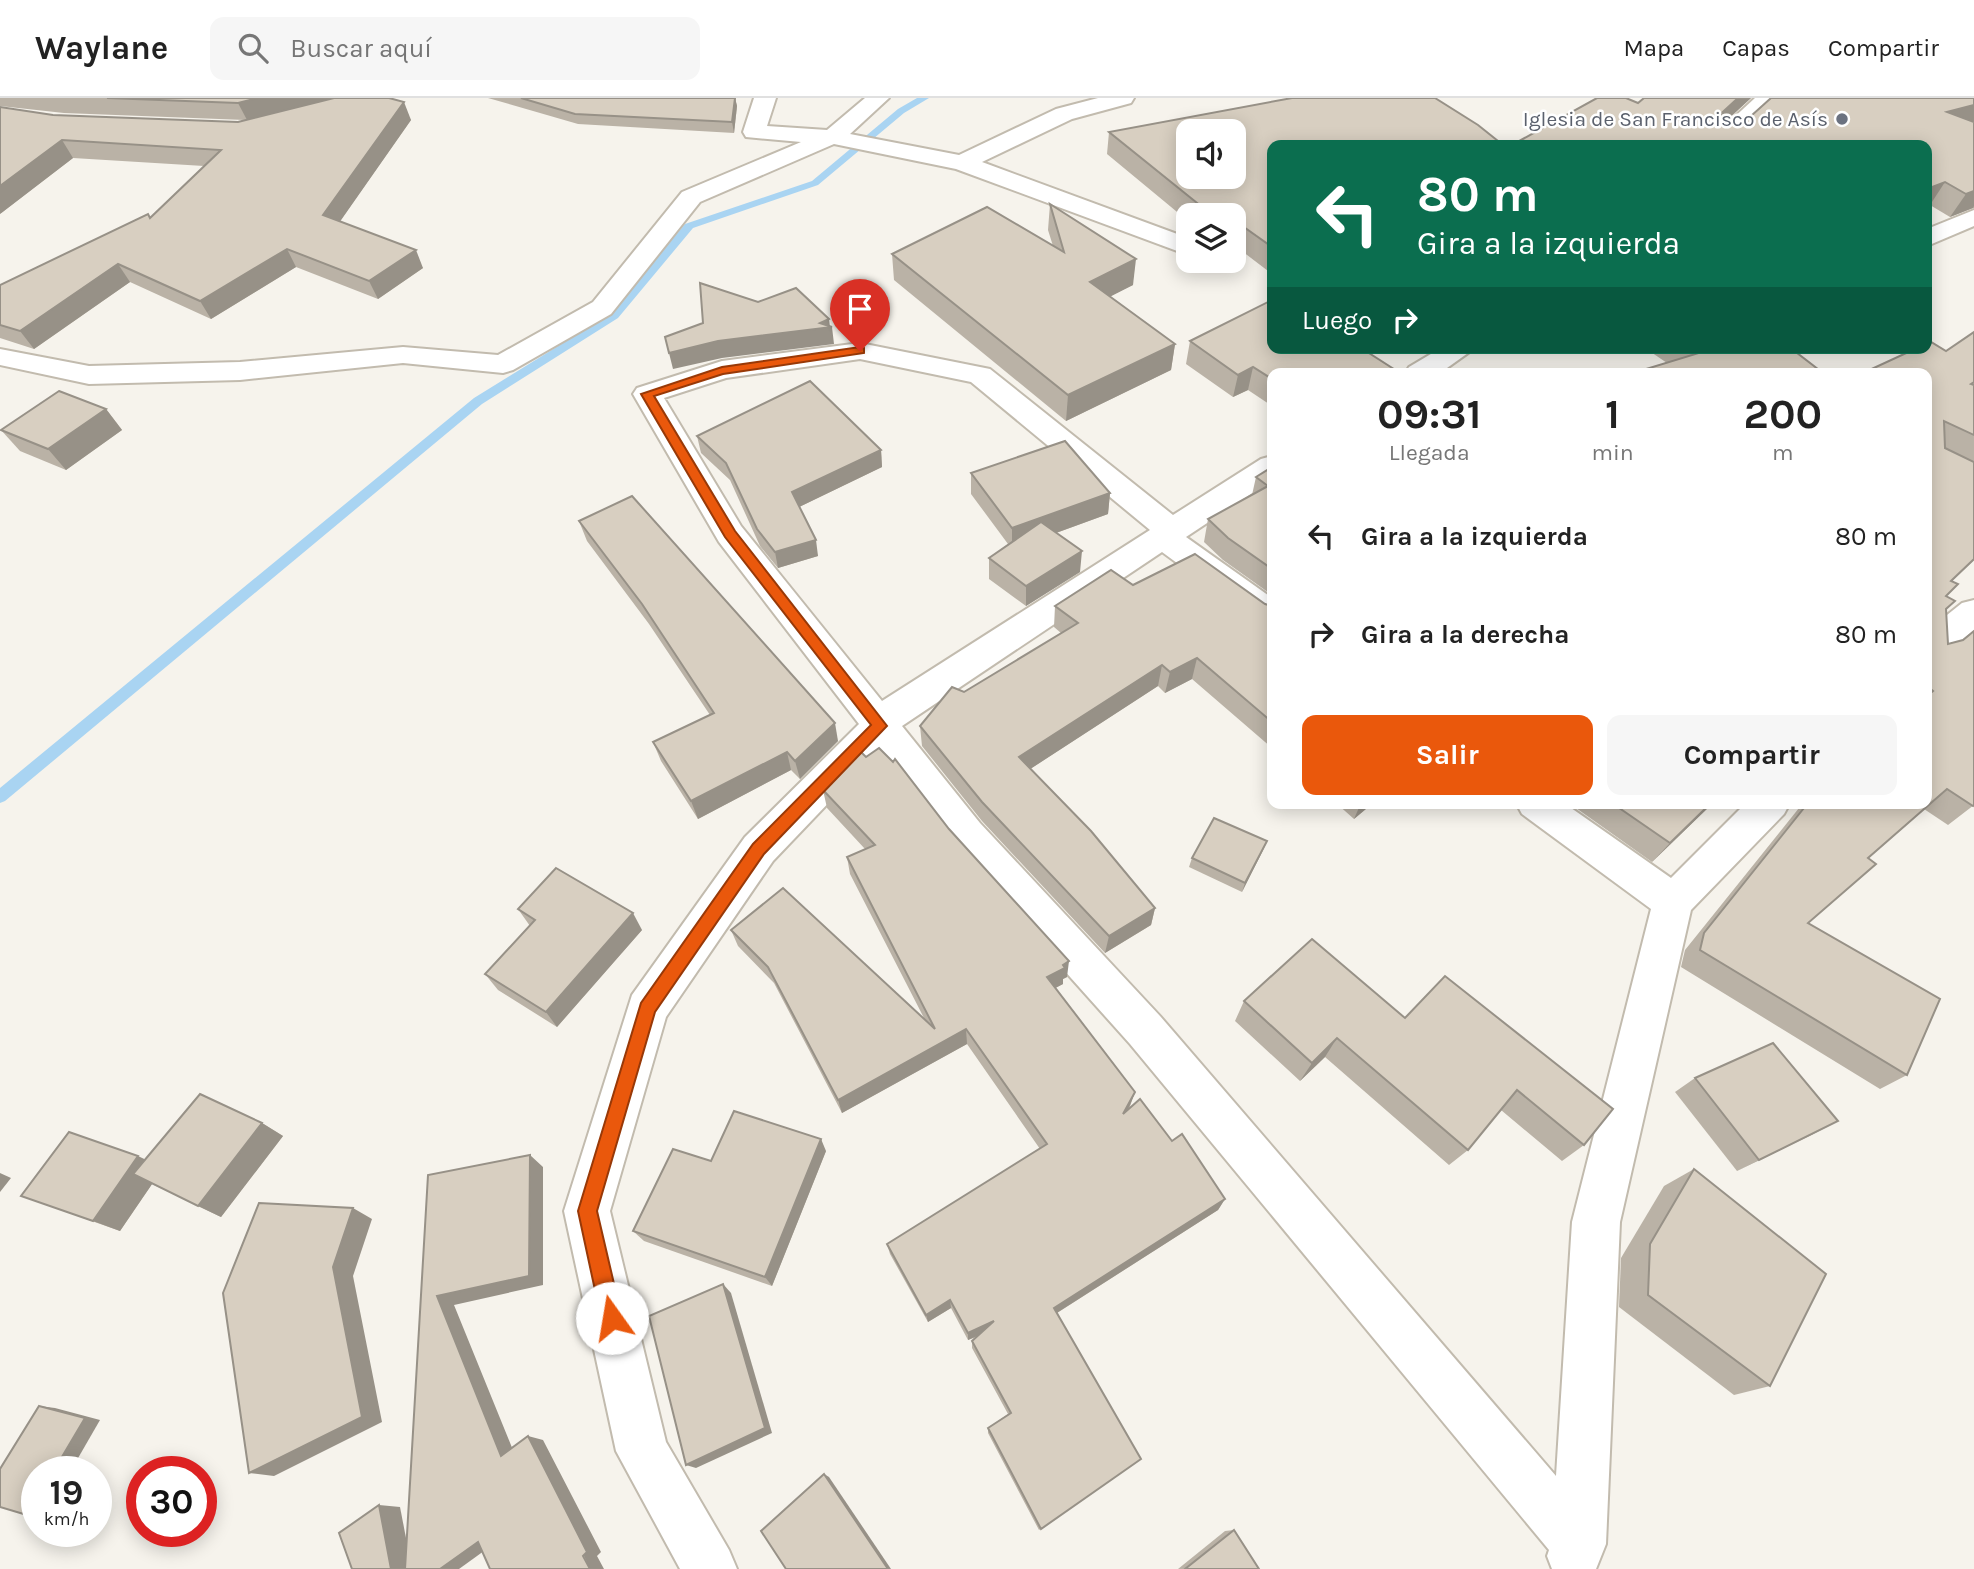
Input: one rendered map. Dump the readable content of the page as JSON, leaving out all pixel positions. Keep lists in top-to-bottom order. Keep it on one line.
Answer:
{"places":["Iglesia de San Francisco de Asís"],"page":{"header":"Waylane","search":"Buscar aquí","nav":["Mapa","Capas","Compartir"],"turn":["80 m","Gira a la izquierda"],"then":"Luego","eta":["09:31","Llegada","1","min","200","m"],"list":[{"name":"Gira a la izquierda","value":"80 m"},{"name":"Gira a la derecha","value":"80 m"}],"buttons":["Salir","Compartir"],"speed":"19 km/h","limit":"30"}}
